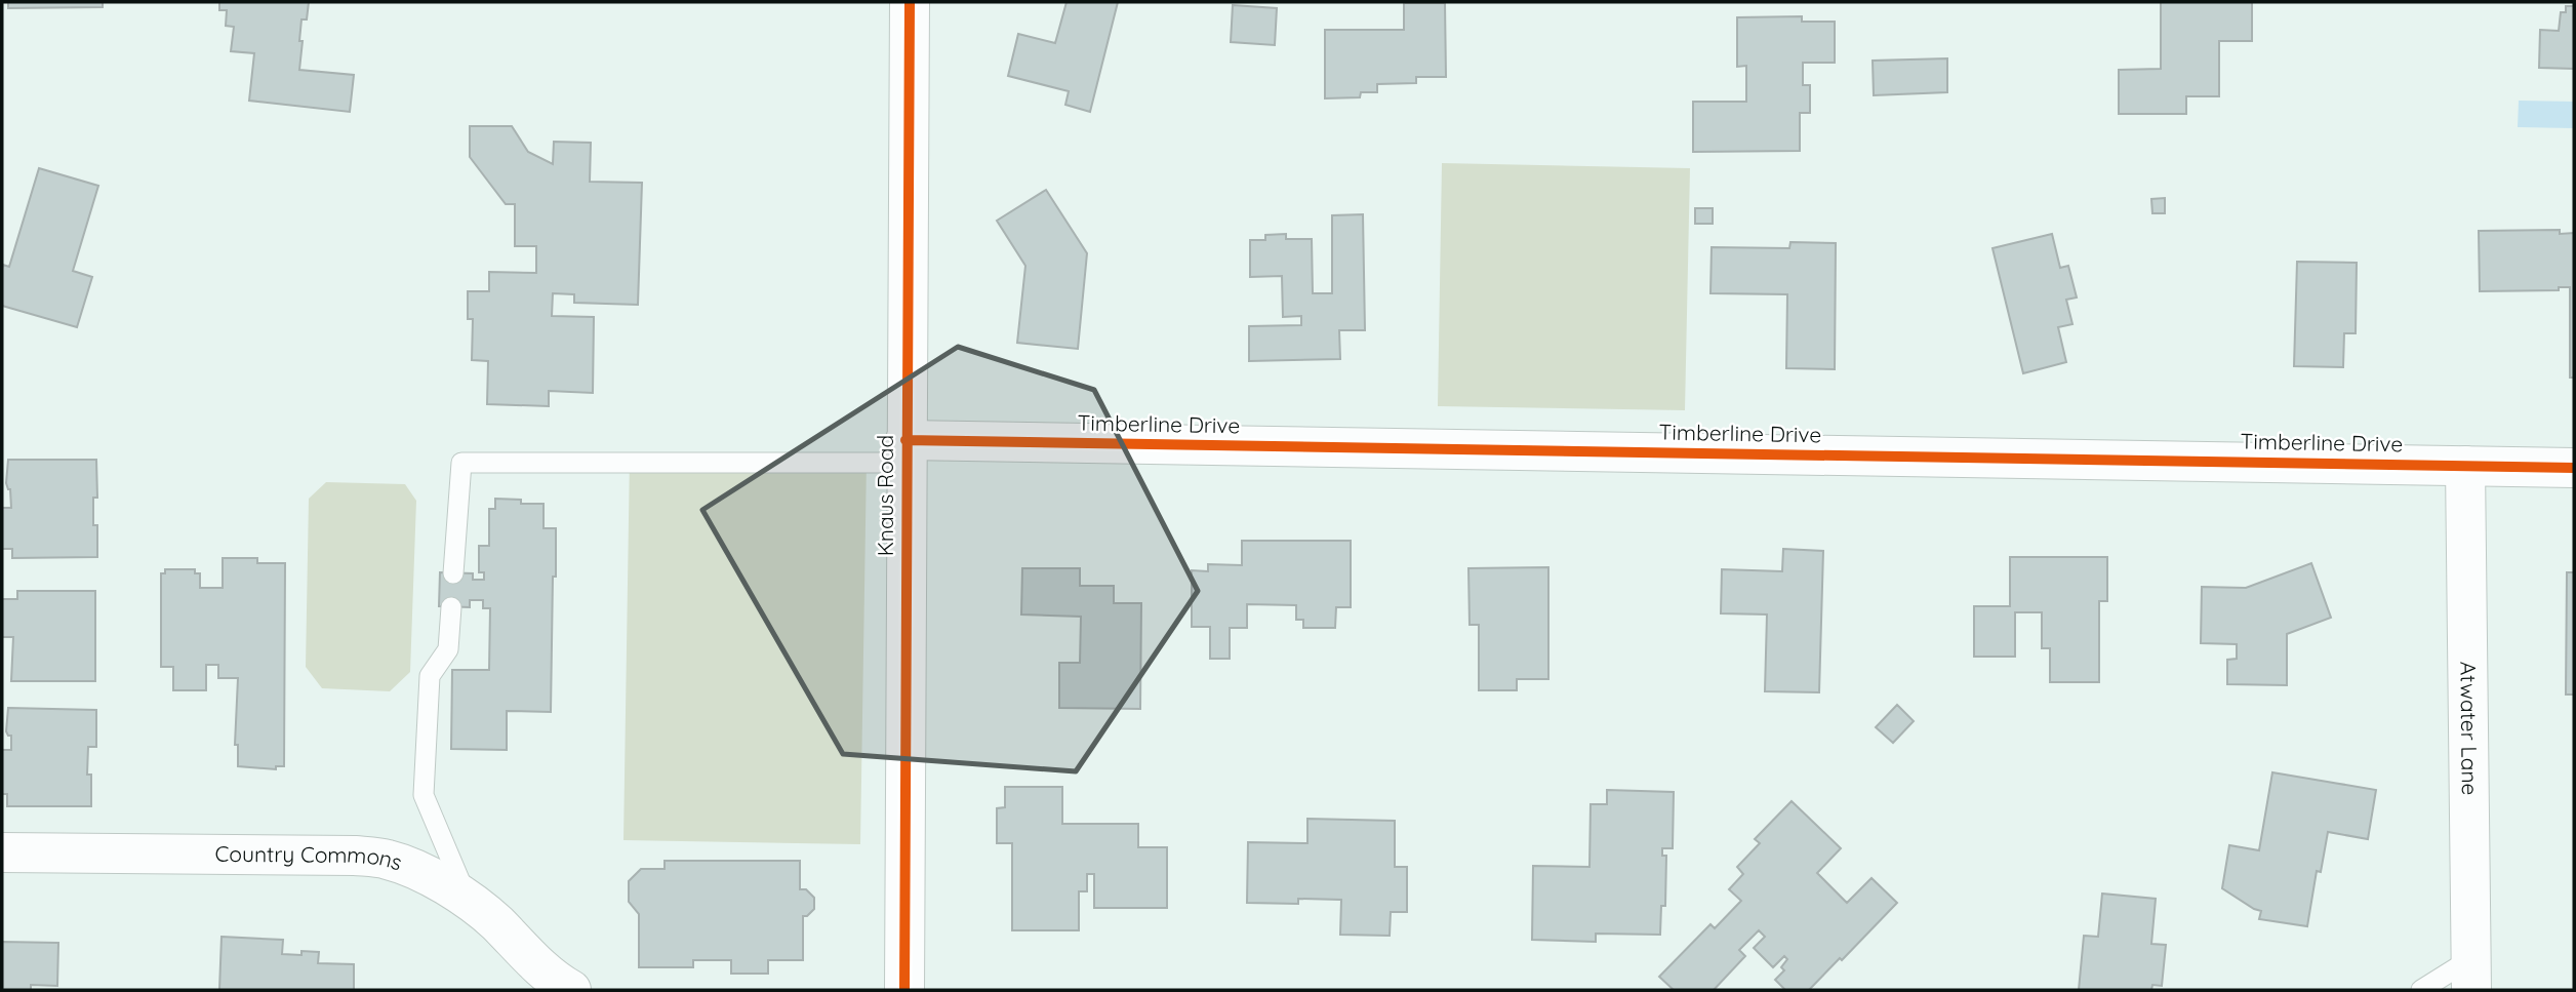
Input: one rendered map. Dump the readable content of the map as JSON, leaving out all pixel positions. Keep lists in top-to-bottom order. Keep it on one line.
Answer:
{"streets":{"street":["Timberline Drive","Knaus Road","Atwater Lane","Country Commons"]},"crossings":[["Timberline Drive","Knaus Road"],["Timberline Drive","Atwater Lane"]]}
